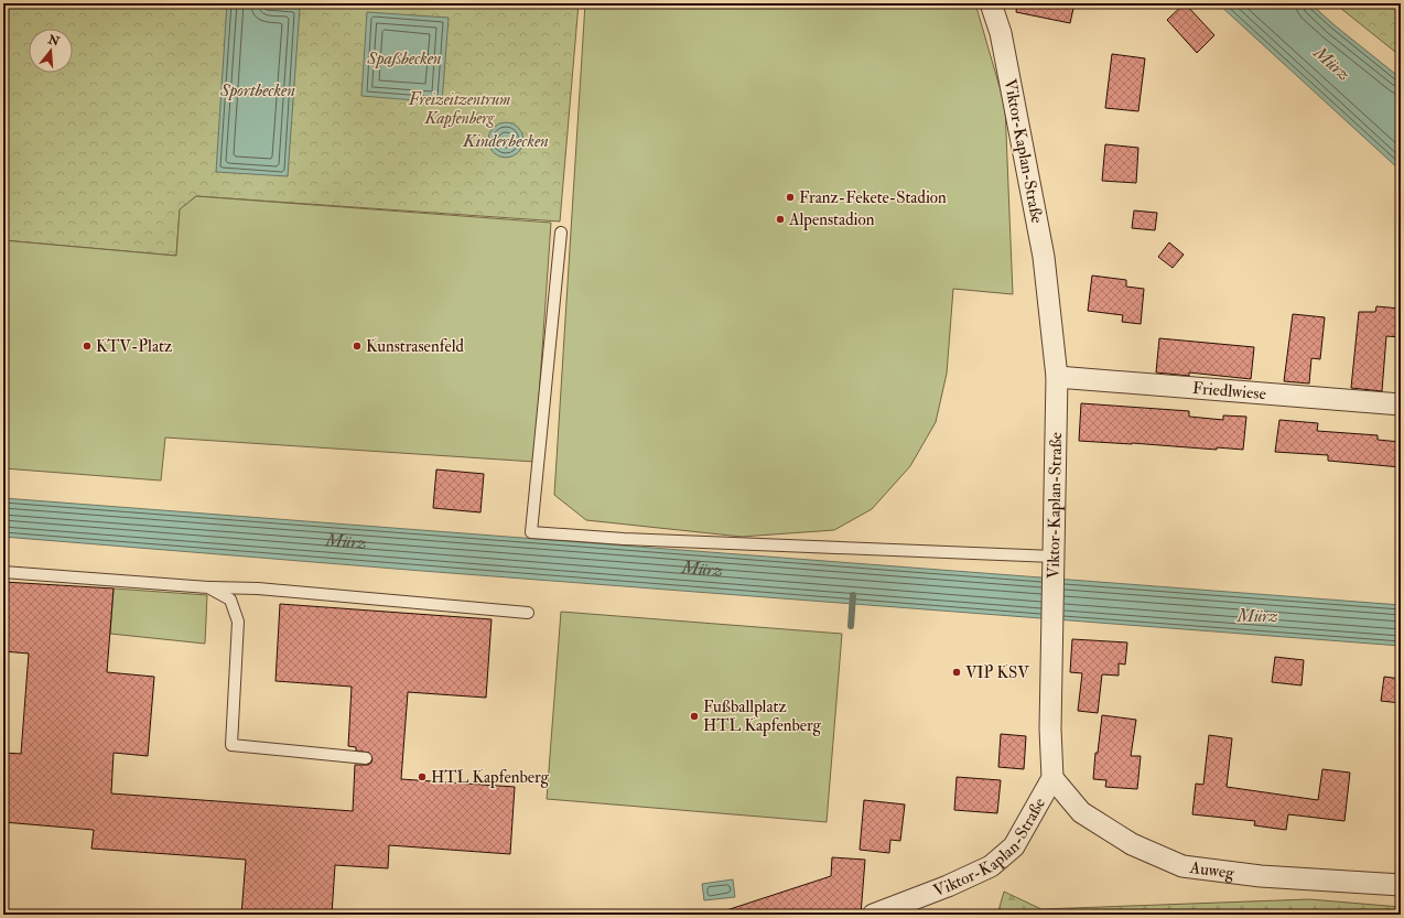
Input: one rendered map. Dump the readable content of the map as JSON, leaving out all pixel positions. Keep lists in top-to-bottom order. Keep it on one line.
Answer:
{"streets":{"street":["Viktor-Kaplan-Straße","Friedlwiese","Auweg"]},"crossings":[["Viktor-Kaplan-Straße","Friedlwiese"],["Viktor-Kaplan-Straße","Auweg"]],"water":["Spaßbecken","Mürz","Sportbecken","Kinderbecken"],"parks":["Freizeitzentrum Kapfenberg"],"places":["Franz-Fekete-Stadion","Alpenstadion","KTV-Platz","Kunstrasenfeld","VIP KSV","Fußballplatz HTL Kapfenberg","HTL Kapfenberg"],"north":"top"}
